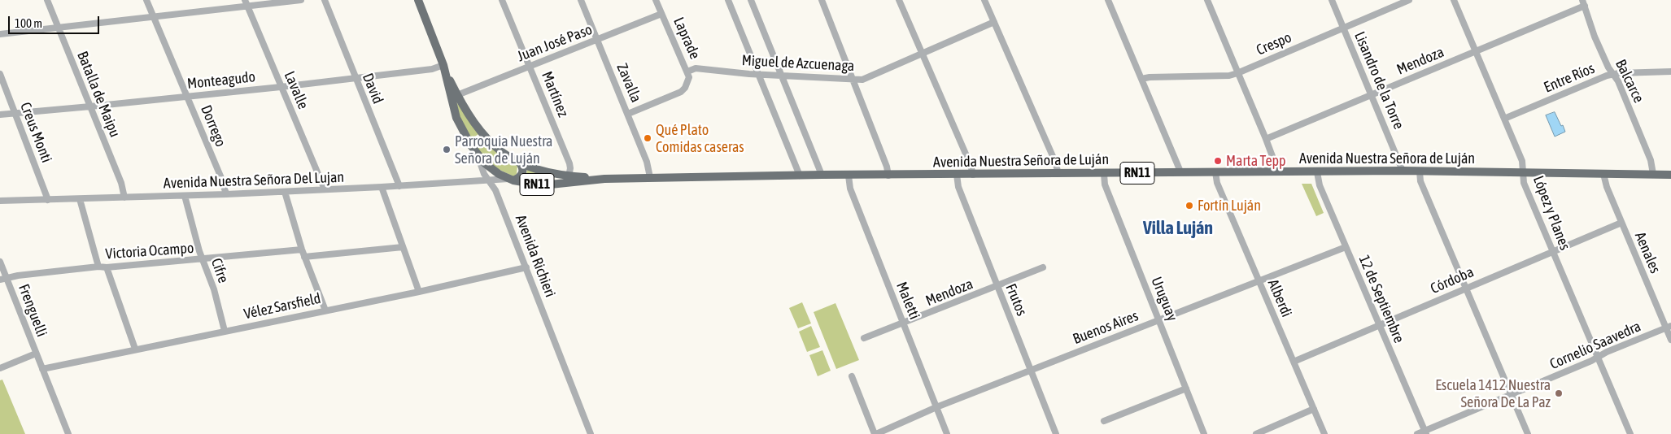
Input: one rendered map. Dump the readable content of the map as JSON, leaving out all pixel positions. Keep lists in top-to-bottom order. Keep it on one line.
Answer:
{"streets":{"main road":["Avenida Nuestra Señora de Luján","RN11","Avenida Richieri"],"street":["Laprade","Juan José Paso","Crespo","Mendoza","Miguel de Azcuenaga","Entre Ríos","Monteagudo","Lisandro de la Torre","Balcarce","Zavalla","David","Lavalle","Batalla de Maipu","Martínez","Dorrego","Creus Monti","Avenida Nuestra Señora Del Lujan","López y Planes","Victoria Ocampo","Aenales","Cifre","Córdoba","Alberdi","Uruguay","12 de Septiembre","Frutos","Maletti","Vélez Sarsfield","Frenguelli","Buenos Aires","Cornelio Saavedra"]},"crossings":[["Laprade","Juan José Paso"],["Laprade","Miguel de Azcuenaga"],["Laprade","Zavalla"],["Juan José Paso","Zavalla"],["Juan José Paso","Martínez"],["Juan José Paso","RN11"],["Crespo","Lisandro de la Torre"],["Mendoza","Lisandro de la Torre"],["Mendoza","Balcarce"],["Mendoza","López y Planes"],["Mendoza","Frutos"],["Mendoza","Maletti"],["Entre Ríos","Balcarce"],["Entre Ríos","López y Planes"],["Monteagudo","David"],["Monteagudo","Lavalle"],["Monteagudo","Batalla de Maipu"],["Monteagudo","Dorrego"],["Monteagudo","Creus Monti"],["Monteagudo","RN11"],["Monteagudo","Avenida Richieri"],["Lisandro de la Torre","Avenida Nuestra Señora de Luján"],["Balcarce","Avenida Nuestra Señora de Luján"],["Zavalla","Avenida Nuestra Señora de Luján"],["David","Avenida Nuestra Señora Del Lujan"],["Lavalle","Avenida Nuestra Señora Del Lujan"],["Batalla de Maipu","Avenida Nuestra Señora Del Lujan"],["Martínez","RN11"],["Dorrego","Avenida Nuestra Señora Del Lujan"],["Creus Monti","Avenida Nuestra Señora Del Lujan"],["Avenida Nuestra Señora de Luján","RN11"],["Avenida Nuestra Señora de Luján","Avenida Nuestra Señora Del Lujan"],["Avenida Nuestra Señora de Luján","López y Planes"],["Avenida Nuestra Señora de Luján","Aenales"],["Avenida Nuestra Señora de Luján","Avenida Richieri"],["Avenida Nuestra Señora de Luján","Alberdi"],["Avenida Nuestra Señora de Luján","Uruguay"],["Avenida Nuestra Señora de Luján","12 de Septiembre"],["Avenida Nuestra Señora de Luján","Frutos"],["Avenida Nuestra Señora de Luján","Maletti"],["RN11","Avenida Nuestra Señora Del Lujan"],["RN11","Avenida Richieri"],["Avenida Nuestra Señora Del Lujan","Avenida Richieri"],["Avenida Nuestra Señora Del Lujan","Cifre"],["López y Planes","Córdoba"],["López y Planes","Cornelio Saavedra"],["Victoria Ocampo","Cifre"],["Victoria Ocampo","Frenguelli"],["Aenales","Córdoba"],["Aenales","Cornelio Saavedra"],["Avenida Richieri","Vélez Sarsfield"],["Cifre","Vélez Sarsfield"],["Córdoba","Alberdi"],["Córdoba","12 de Septiembre"],["Alberdi","Buenos Aires"],["Uruguay","Buenos Aires"],["12 de Septiembre","Buenos Aires"],["12 de Septiembre","Cornelio Saavedra"],["Frutos","Buenos Aires"],["Maletti","Buenos Aires"],["Vélez Sarsfield","Frenguelli"]],"districts":["Villa Luján"],"places":["Qué Plato Comidas caseras","Parroquia Nuestra Señora de Luján","Marta Tepp","Fortín Luján","Escuela 1412 Nuestra Señora De La Paz"],"scale_bar":"100 m"}
